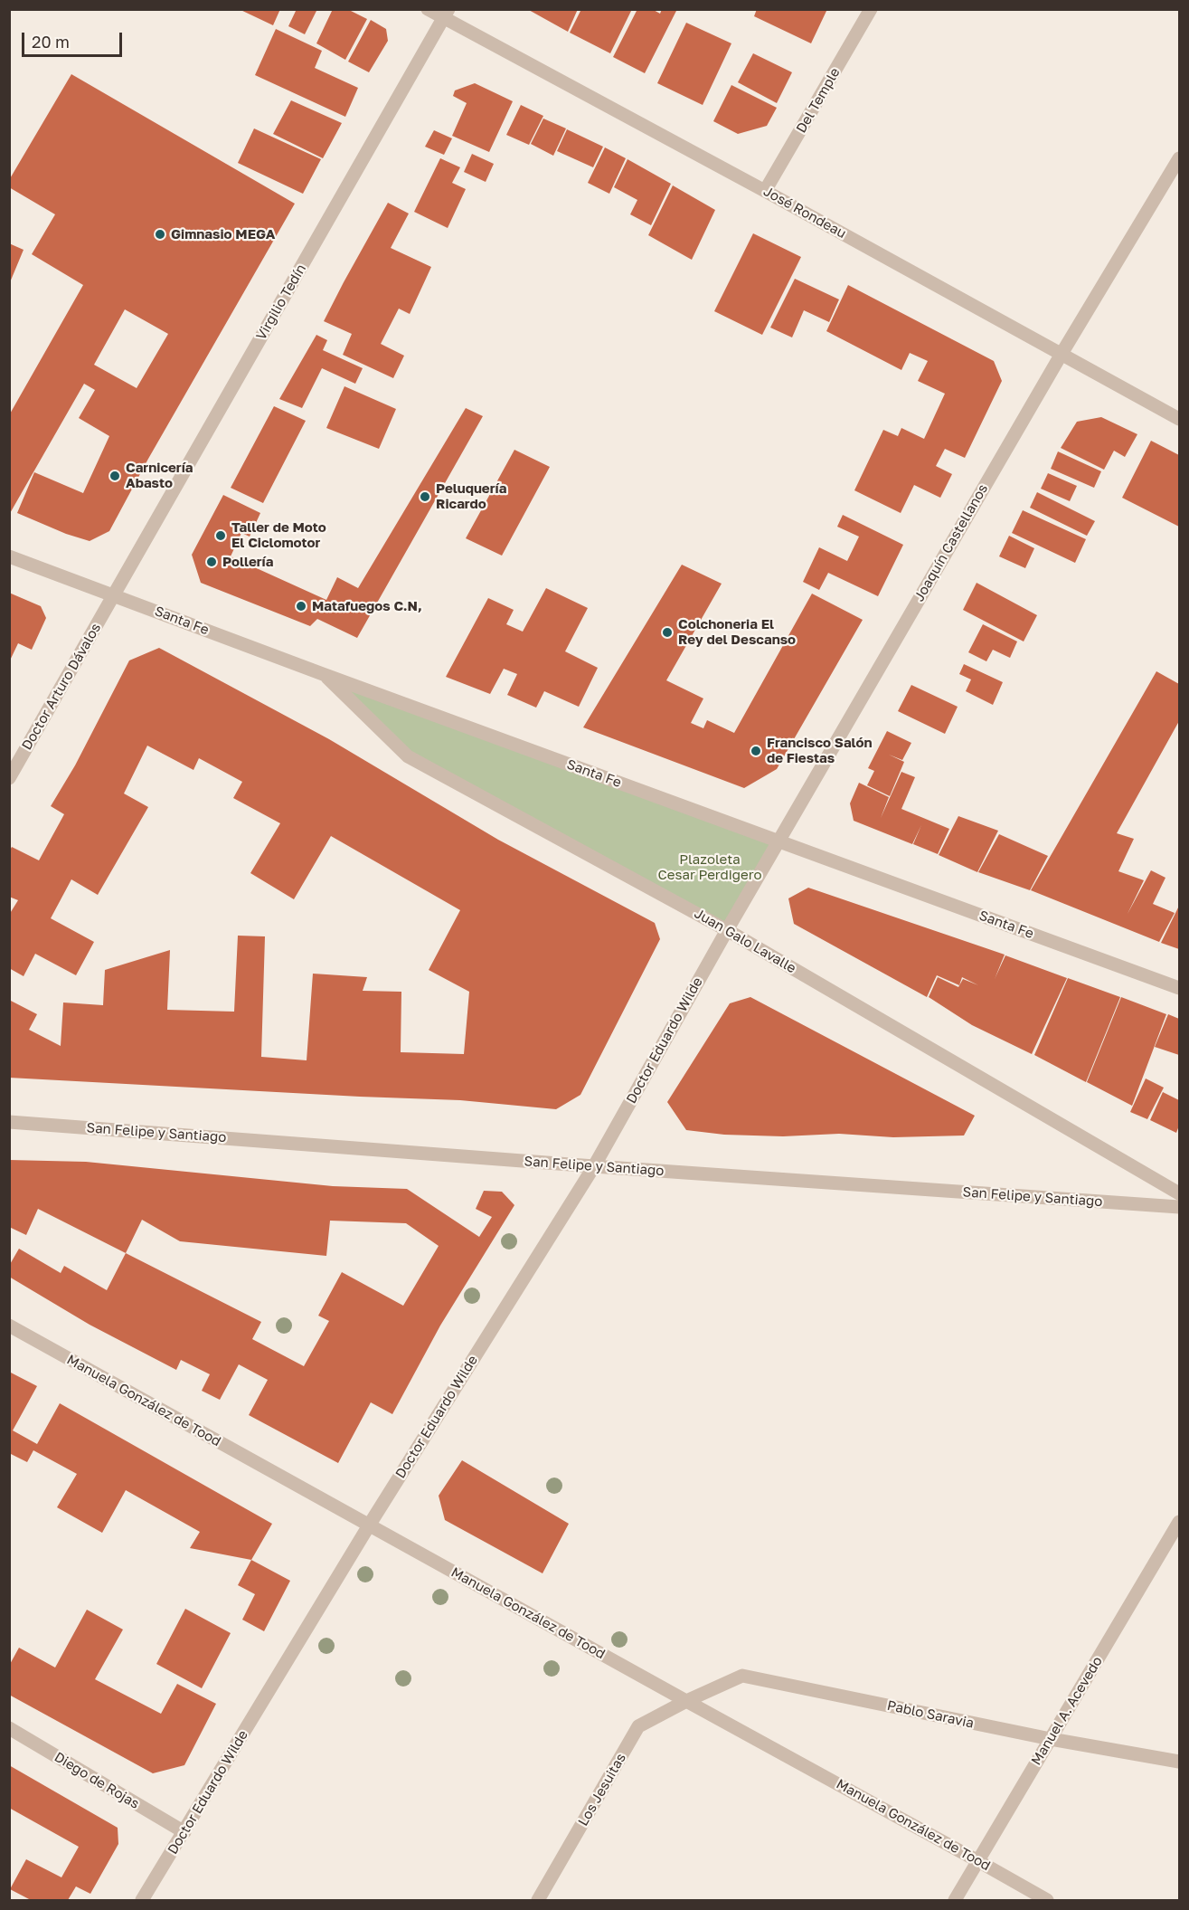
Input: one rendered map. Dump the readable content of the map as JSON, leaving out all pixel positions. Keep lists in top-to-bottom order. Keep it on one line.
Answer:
{"streets":{"street":["Del Temple","José Rondeau","Virgilio Tedín","Joaquín Castellanos","Santa Fe","Doctor Arturo Dávalos","Juan Galo Lavalle","Doctor Eduardo Wilde","San Felipe y Santiago","Manuela González de Tood","Manuel A. Acevedo","Pablo Saravia","Diego de Rojas","Los Jesuitas"]},"crossings":[["Del Temple","José Rondeau"],["José Rondeau","Virgilio Tedín"],["José Rondeau","Joaquín Castellanos"],["Virgilio Tedín","Santa Fe"],["Virgilio Tedín","Doctor Arturo Dávalos"],["Joaquín Castellanos","Santa Fe"],["Joaquín Castellanos","Juan Galo Lavalle"],["Joaquín Castellanos","Doctor Eduardo Wilde"],["Santa Fe","Doctor Arturo Dávalos"],["Santa Fe","Juan Galo Lavalle"],["Juan Galo Lavalle","Doctor Eduardo Wilde"],["Doctor Eduardo Wilde","San Felipe y Santiago"],["Doctor Eduardo Wilde","Manuela González de Tood"],["Doctor Eduardo Wilde","Diego de Rojas"],["Manuela González de Tood","Manuel A. Acevedo"],["Manuela González de Tood","Pablo Saravia"],["Manuela González de Tood","Los Jesuitas"],["Manuel A. Acevedo","Pablo Saravia"],["Pablo Saravia","Los Jesuitas"]],"parks":["Plazoleta Cesar Perdigero"],"places":["Gimnasio MEGA","Carnicería Abasto","Peluquería Ricardo","Taller de Moto El Ciclomotor","Pollería","Matafuegos C.N,","Colchoneria El Rey del Descanso","Francisco Salón de Fiestas"],"scale_bar":"20 m"}
